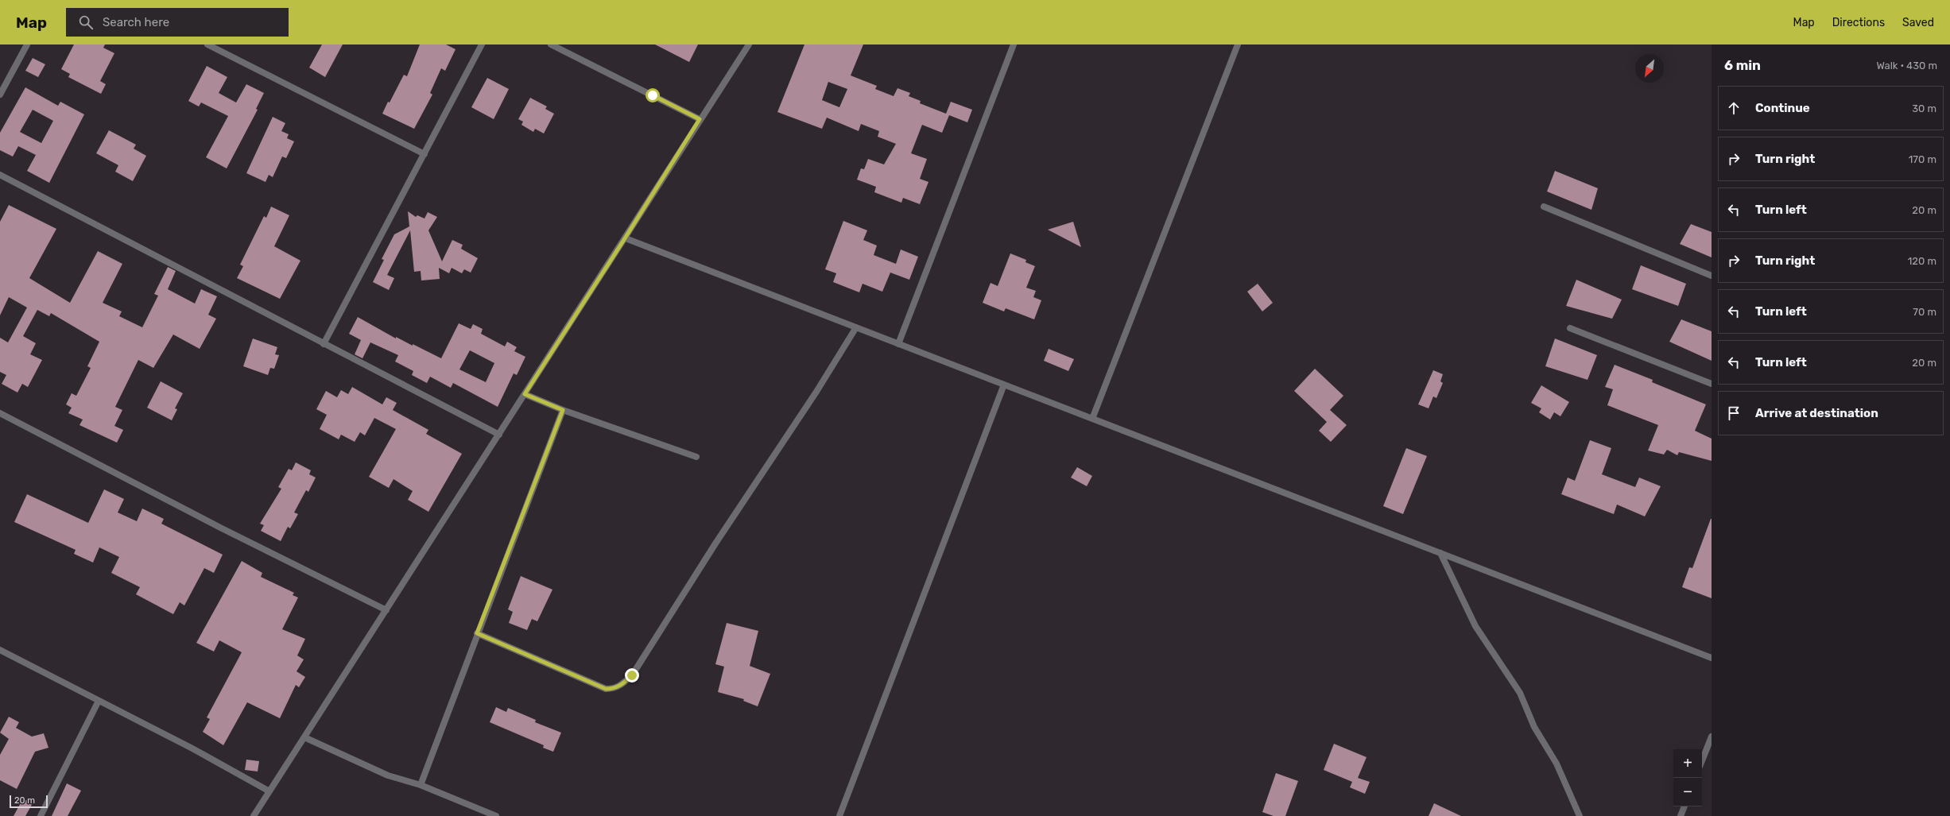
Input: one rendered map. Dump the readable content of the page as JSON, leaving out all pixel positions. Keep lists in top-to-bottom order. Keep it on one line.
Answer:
{"scale_bar":"20 m","north":"bottom left","page":{"header":"Map","search":"Search here","nav":["Map","Directions","Saved"],"heading":["6 min","Walk · 430 m"],"list":[["Continue","30 m"],["Turn right","170 m"],["Turn left","20 m"],["Turn right","120 m"],["Turn left","70 m"],["Turn left","20 m"],"Arrive at destination"],"map_buttons":["+","−"],"scale":"20 m"}}
